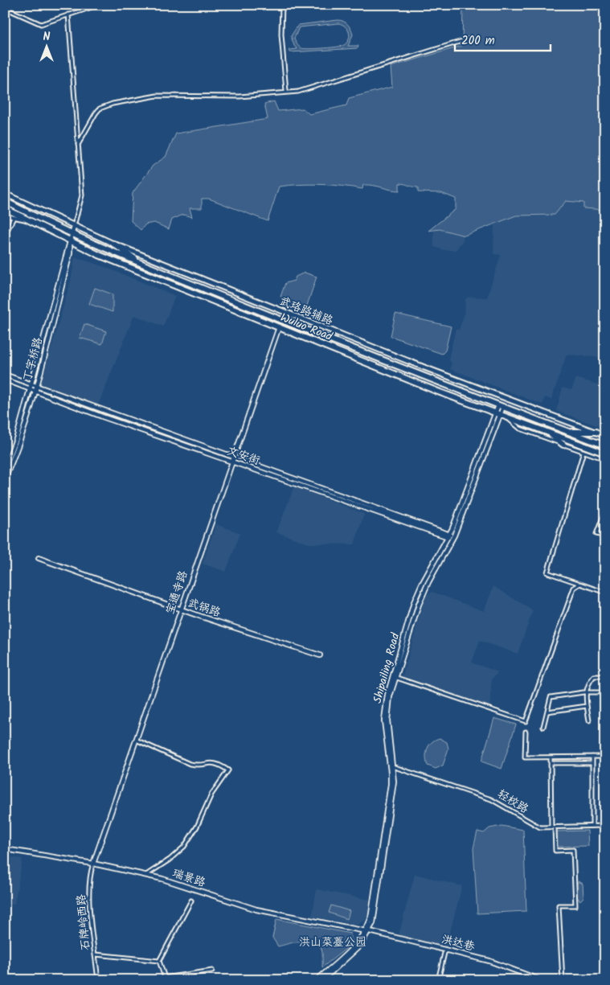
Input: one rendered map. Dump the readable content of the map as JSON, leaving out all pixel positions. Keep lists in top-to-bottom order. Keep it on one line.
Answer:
{"streets":{"highway":["Wuluo Road"],"main road":["武珞路辅路","丁字桥路","文安街","宝通寺路","武锅路","Shipailing Road","瑞景路","洪达巷"],"street":["轻校路","石牌岭西路"]},"crossings":[["武珞路辅路","丁字桥路"],["Wuluo Road","丁字桥路"],["Wuluo Road","宝通寺路"],["Wuluo Road","Shipailing Road"],["丁字桥路","文安街"],["文安街","宝通寺路"],["文安街","Shipailing Road"],["宝通寺路","武锅路"],["宝通寺路","瑞景路"],["宝通寺路","石牌岭西路"],["Shipailing Road","轻校路"],["Shipailing Road","瑞景路"],["Shipailing Road","洪达巷"],["瑞景路","石牌岭西路"],["瑞景路","洪达巷"]],"parks":["洪山菜薹公园"],"scale_bar":"200 m","north":"top"}
